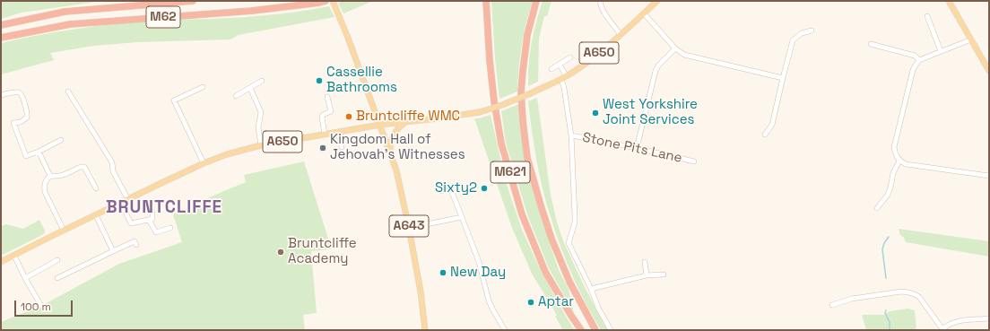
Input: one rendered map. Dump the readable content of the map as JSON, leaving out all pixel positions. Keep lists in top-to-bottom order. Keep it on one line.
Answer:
{"streets":{"highway":["M62","M621"],"main road":["A650","A643"],"street":["Stone Pits Lane"]},"crossings":[["A650","A643"]],"districts":["BRUNTCLIFFE"],"places":["Cassellie Bathrooms","West Yorkshire Joint Services","Bruntcliffe WMC","Kingdom Hall of Jehovah's Witnesses","Sixty2","Bruntcliffe Academy","New Day","Aptar"],"scale_bar":"100 m"}
